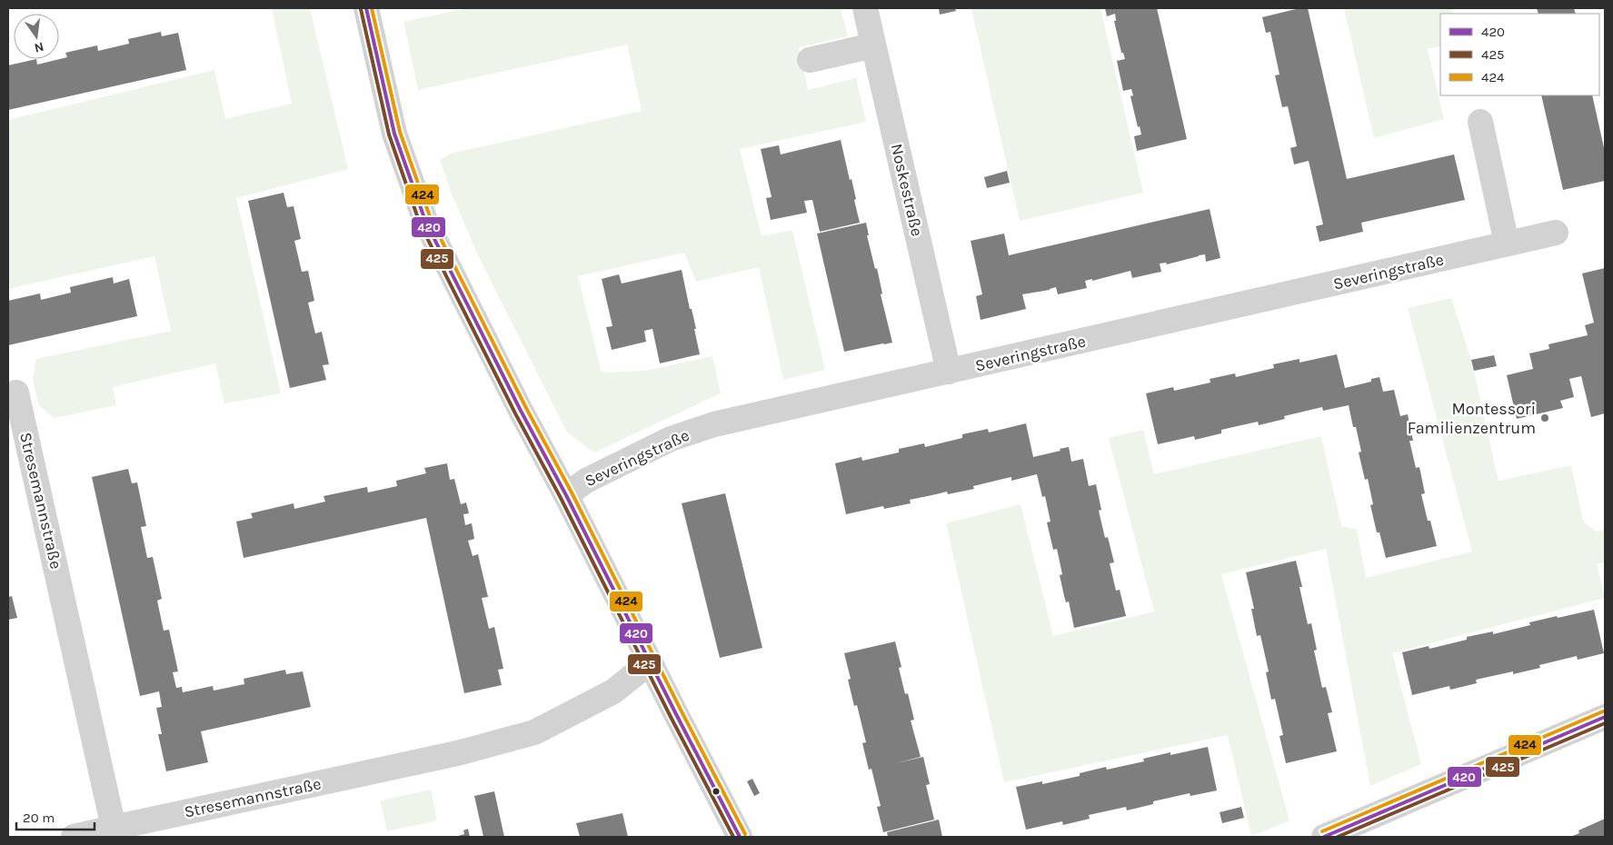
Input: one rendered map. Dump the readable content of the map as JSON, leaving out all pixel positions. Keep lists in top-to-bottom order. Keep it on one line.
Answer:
{"streets":{"street":["Noskestraße","Severingstraße","Stresemannstraße"]},"crossings":[["Noskestraße","Severingstraße"]],"places":["Montessori Familienzentrum"],"lines":["transit line 420","transit line 424","transit line 425"],"legend":["420","425","424"],"scale_bar":"20 m","north":"bottom"}
